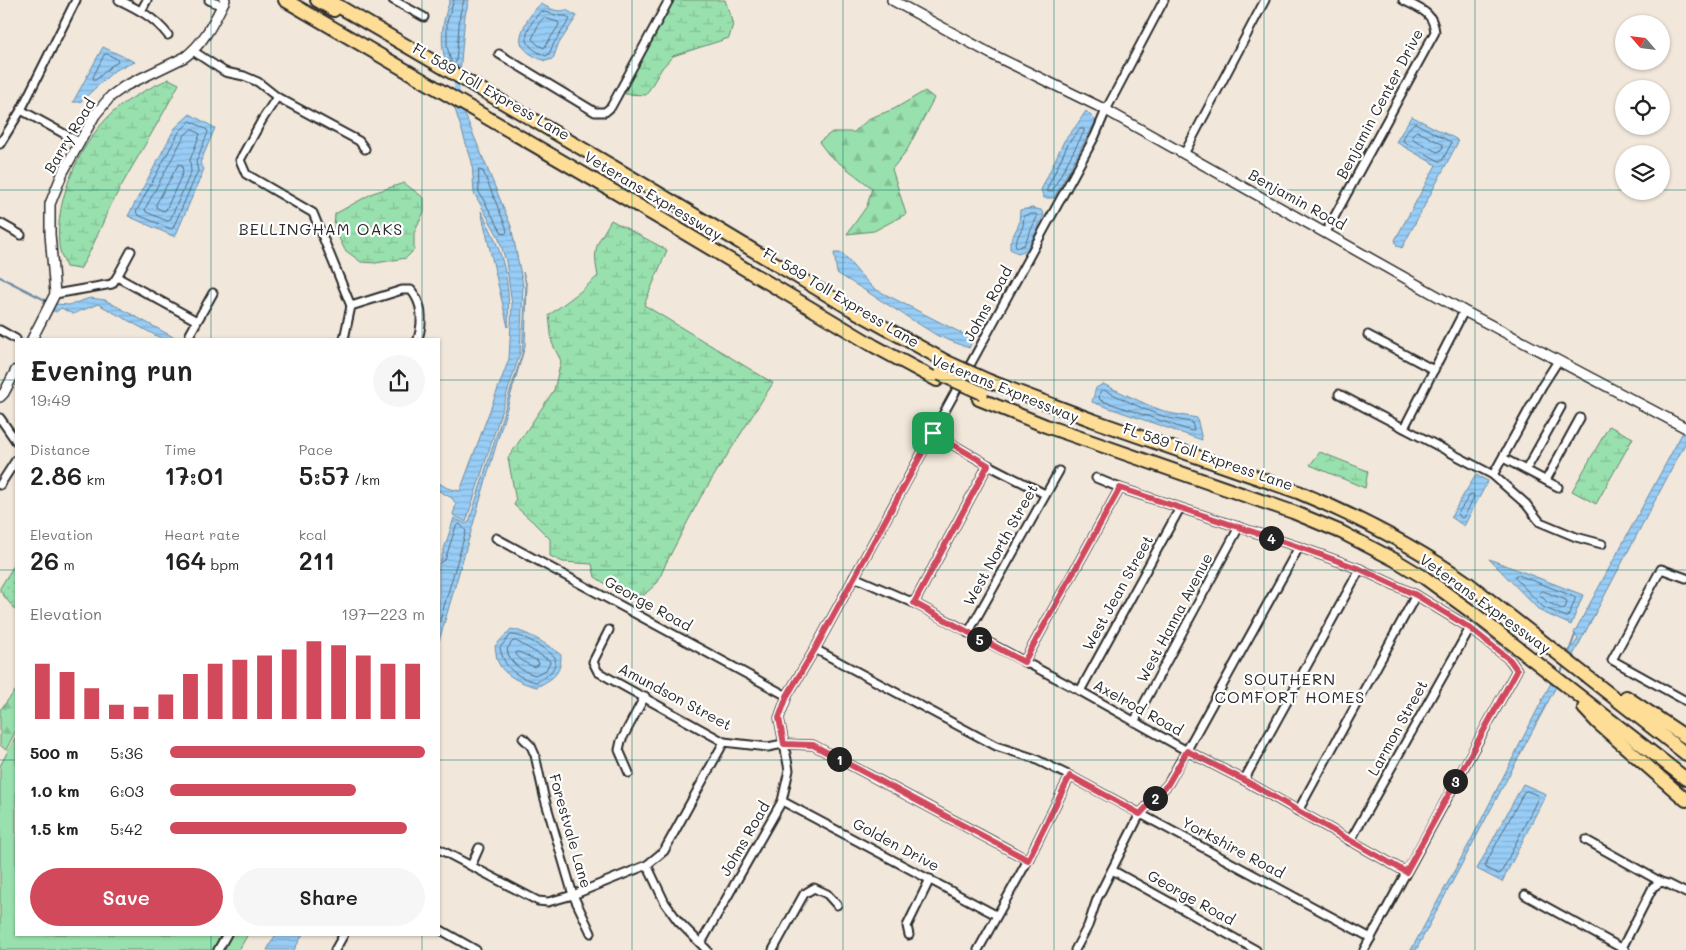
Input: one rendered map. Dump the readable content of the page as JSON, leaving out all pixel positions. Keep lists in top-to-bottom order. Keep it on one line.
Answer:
{"streets":{"highway":["FL 589 Toll Express Lane","Veterans Expressway"],"street":["Benjamin Center Drive","Barry Road","Benjamin Road","Johns Road","West North Street","West Jean Street","George Road","West Hanna Avenue","Amundson Street","Axelrod Road","Larmon Street","Forestvale Lane","Golden Drive","Yorkshire Road"]},"crossings":[["FL 589 Toll Express Lane","Veterans Expressway"],["Benjamin Center Drive","Benjamin Road"],["Benjamin Road","Johns Road"],["Johns Road","George Road"],["Johns Road","Amundson Street"],["Johns Road","Axelrod Road"],["Johns Road","Golden Drive"],["Johns Road","Yorkshire Road"],["West North Street","Axelrod Road"],["West Jean Street","Axelrod Road"],["West Hanna Avenue","Axelrod Road"],["Axelrod Road","Larmon Street"]],"districts":["BELLINGHAM OAKS","SOUTHERN COMFORT HOMES"],"north":"top left","page":{"heading":["Evening run","19:49"],"stats":[["Distance","2.86 km"],["Time","17:01"],["Pace","5:57 /km"],["Elevation","26 m"],["Heart rate","164 bpm"],["kcal","211"]],"pins":["4","5","1","3","2"],"chart":["Elevation","197–223 m"],"list":[{"name":"500 m","note":"5:36"},{"name":"1.0 km","note":"6:03"},{"name":"1.5 km","note":"5:42"}],"buttons":["Save","Share"]}}
